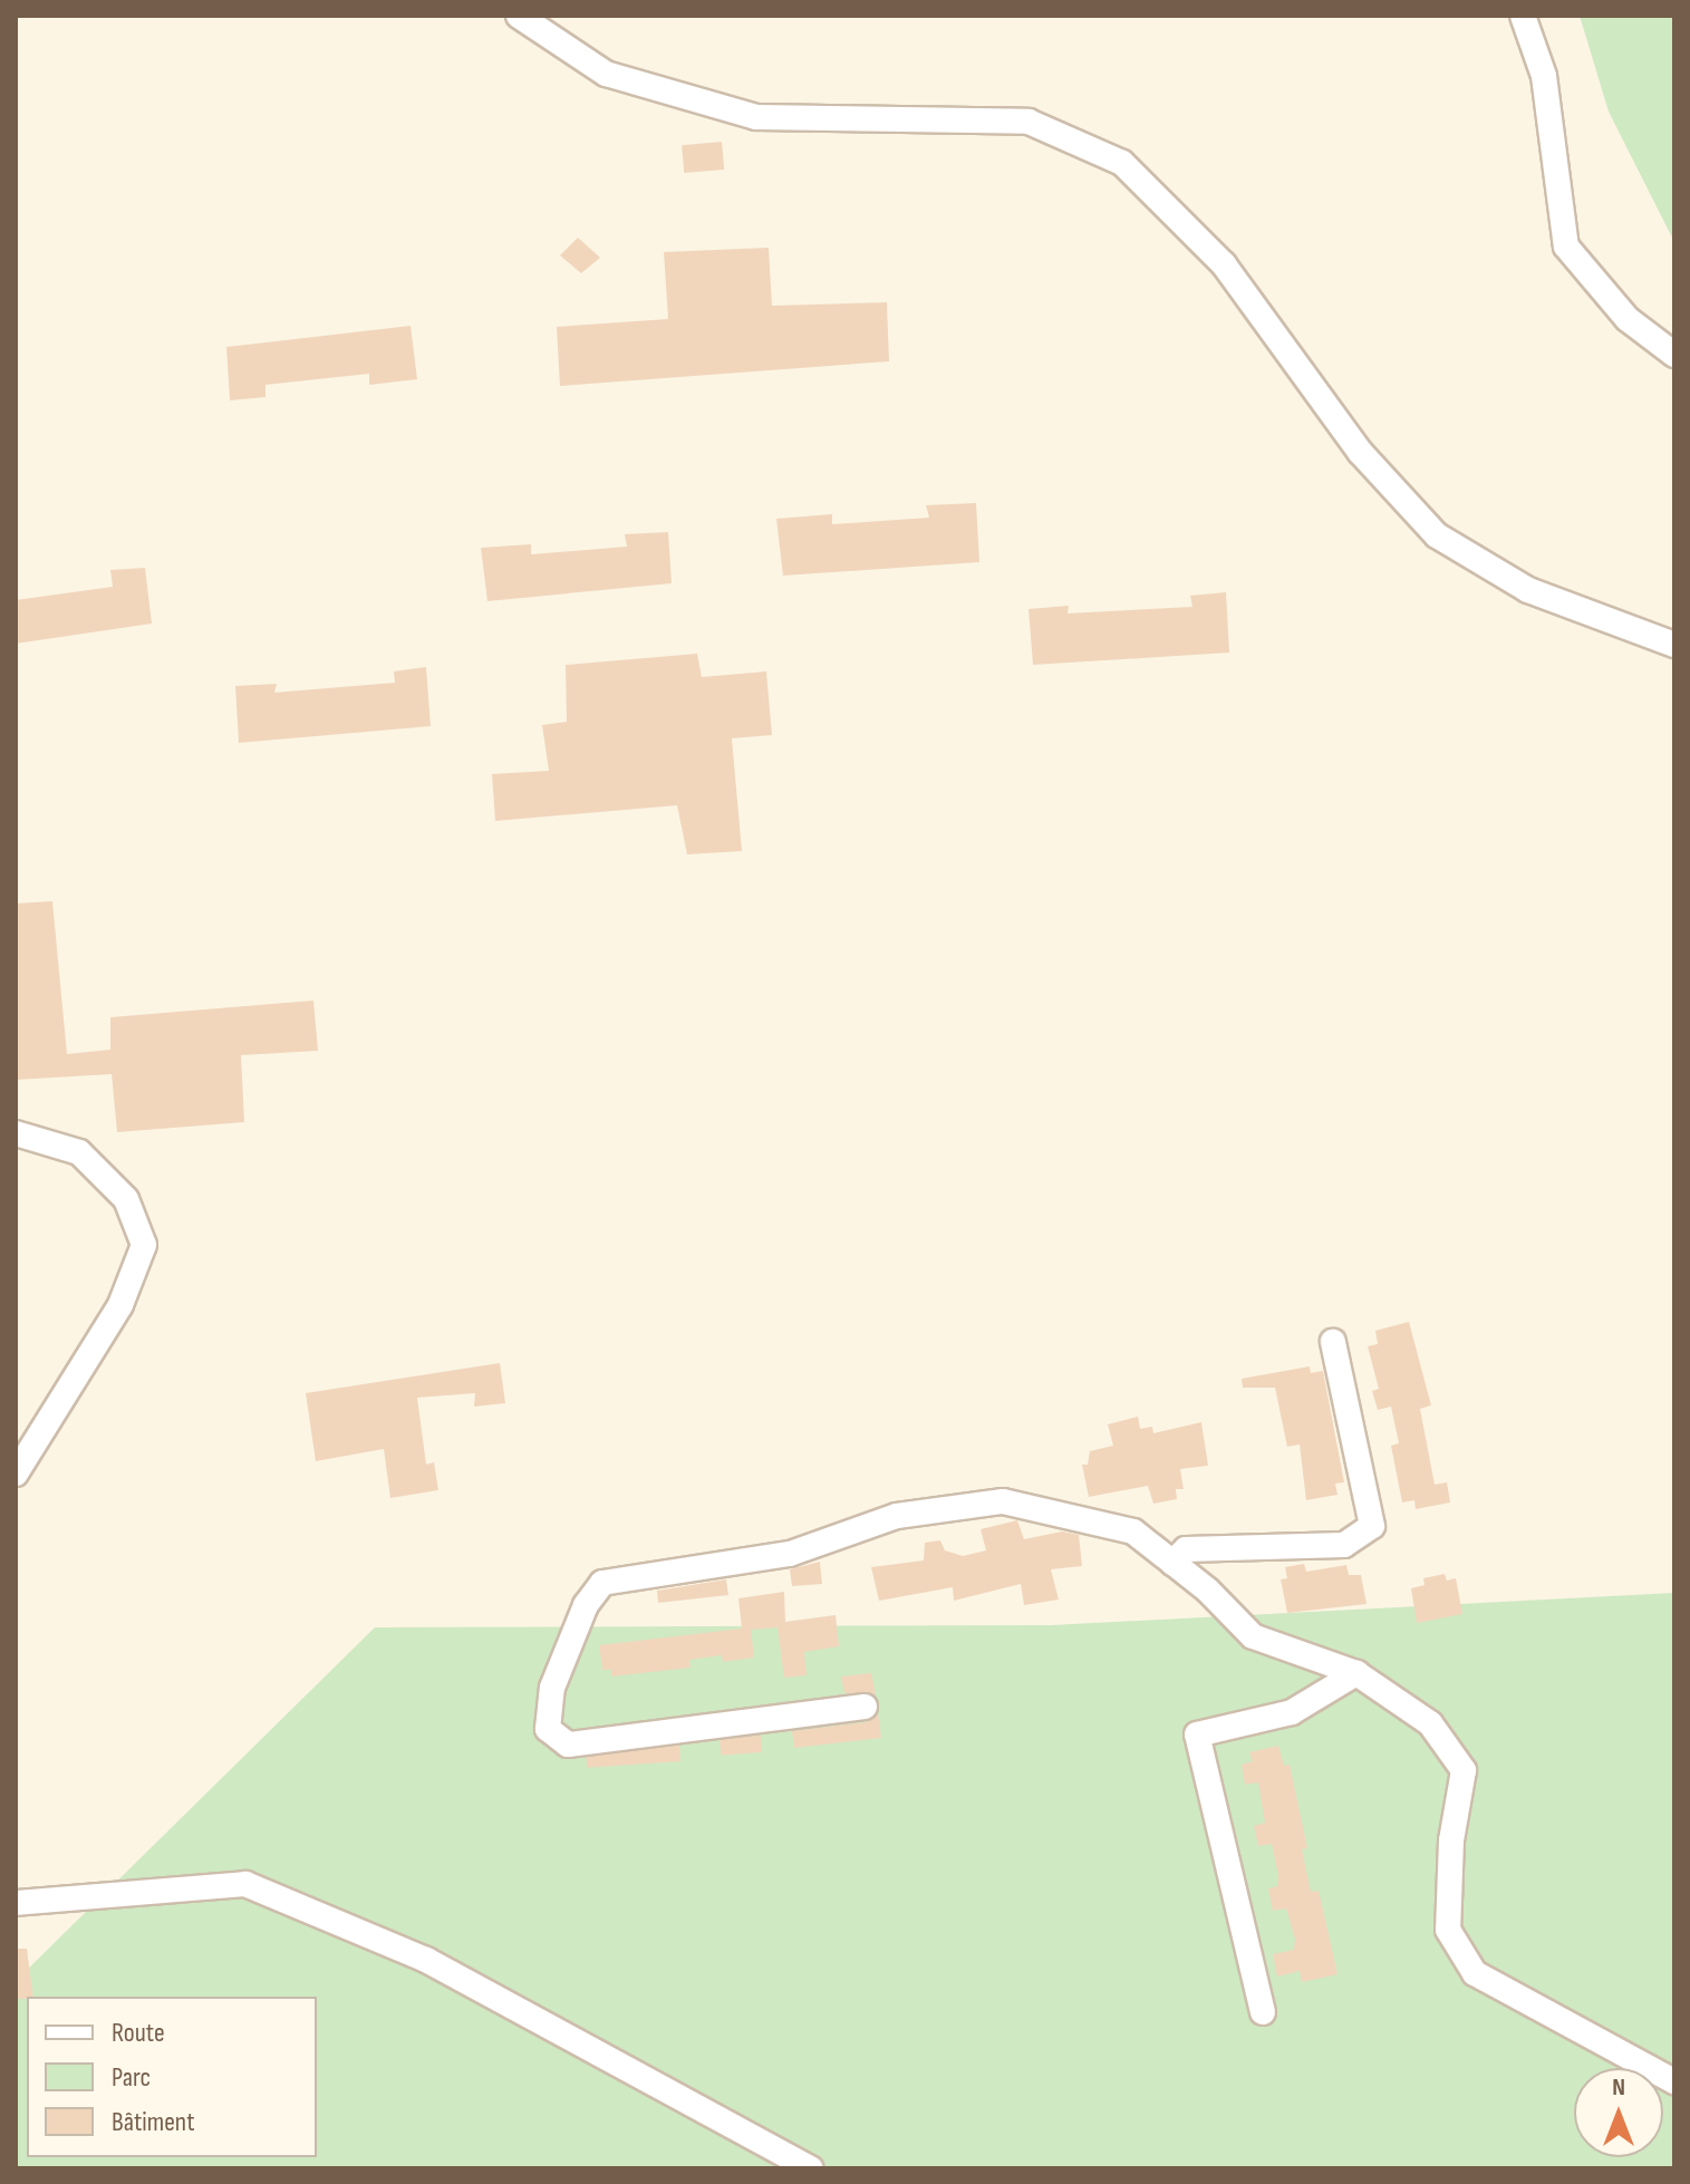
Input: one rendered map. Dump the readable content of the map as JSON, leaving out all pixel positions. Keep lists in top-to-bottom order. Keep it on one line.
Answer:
{"legend":["Route","Parc","Bâtiment"],"north":"top"}
